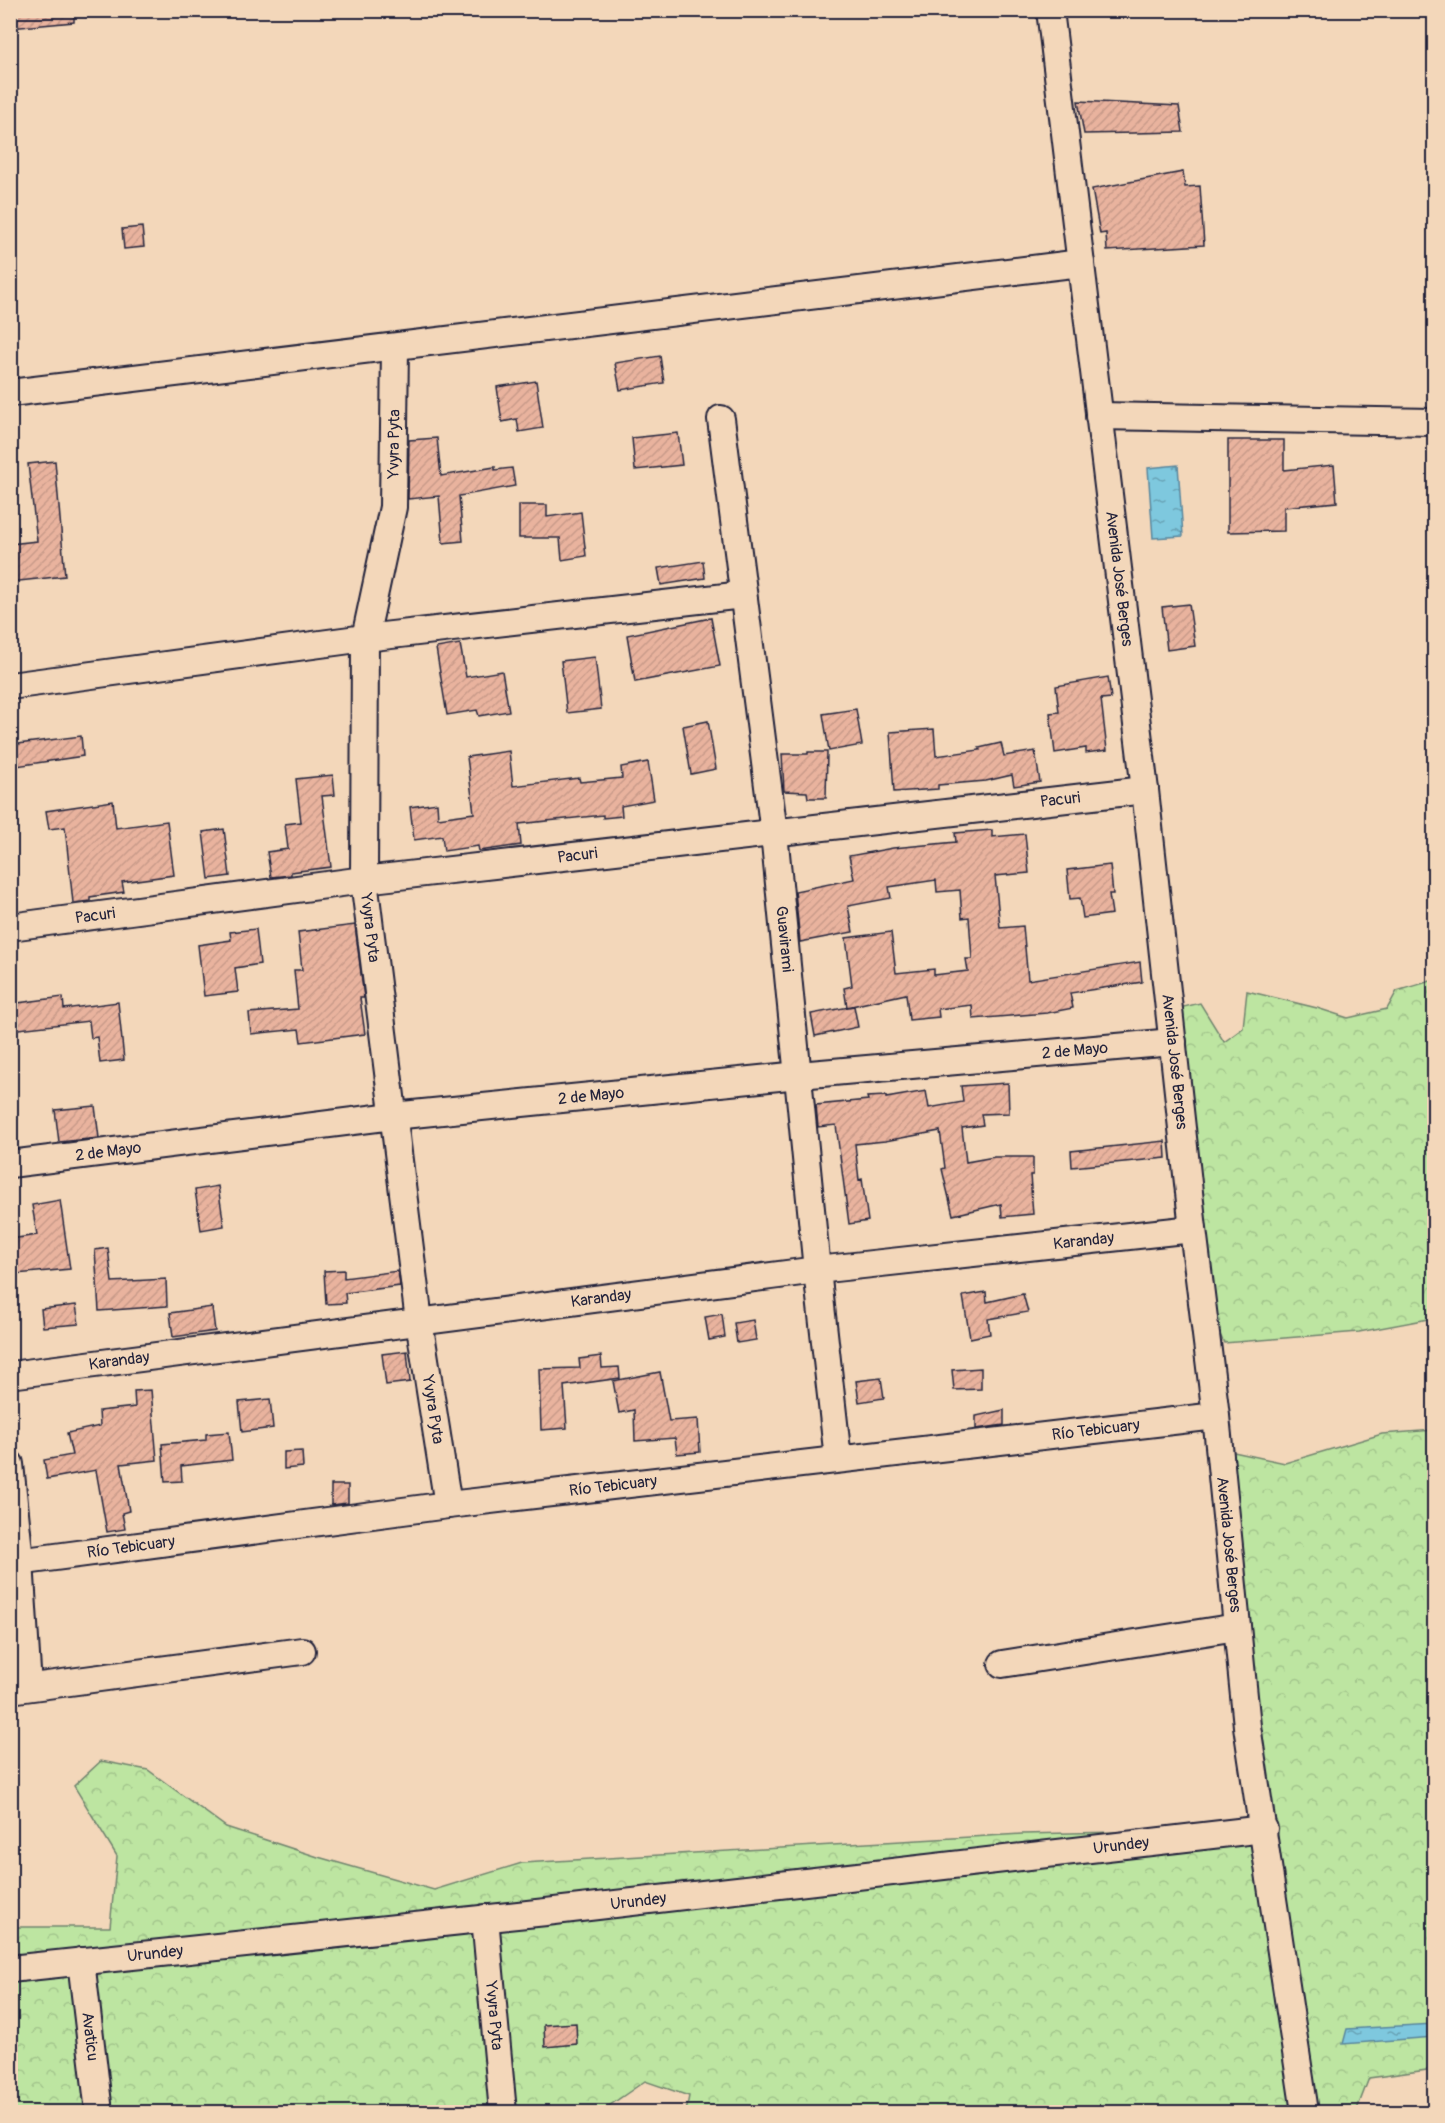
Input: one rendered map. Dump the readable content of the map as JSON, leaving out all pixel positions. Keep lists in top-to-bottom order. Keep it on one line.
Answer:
{"streets":{"street":["Yvyra Pyta","Avenida José Berges","Pacuri","Guavirami","2 de Mayo","Karanday","Río Tebicuary","Urundey","Avaticu"]},"crossings":[["Yvyra Pyta","Pacuri"],["Yvyra Pyta","2 de Mayo"],["Yvyra Pyta","Karanday"],["Yvyra Pyta","Río Tebicuary"],["Yvyra Pyta","Urundey"],["Avenida José Berges","Pacuri"],["Avenida José Berges","2 de Mayo"],["Avenida José Berges","Karanday"],["Avenida José Berges","Río Tebicuary"],["Avenida José Berges","Urundey"],["Pacuri","Guavirami"],["Guavirami","2 de Mayo"],["Guavirami","Karanday"],["Guavirami","Río Tebicuary"],["Urundey","Avaticu"]]}
